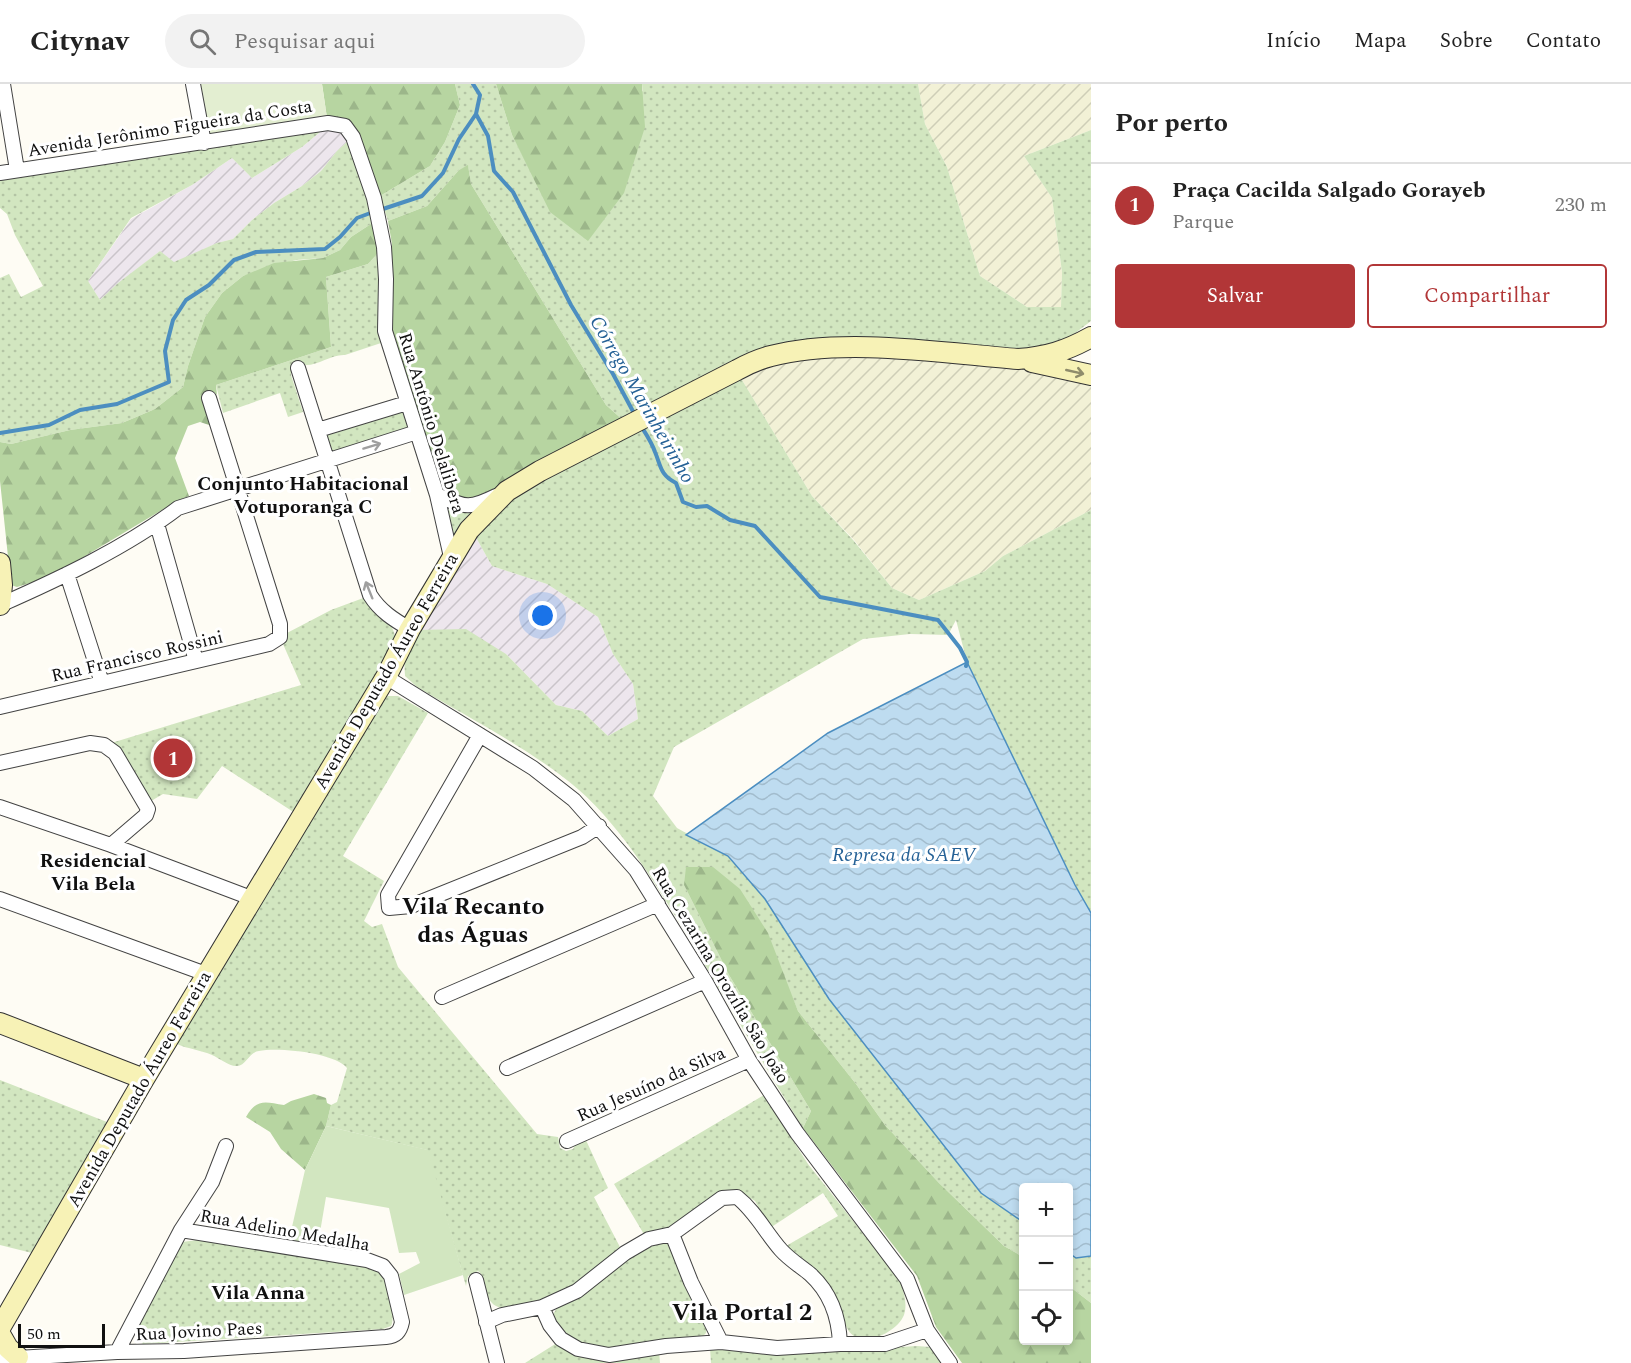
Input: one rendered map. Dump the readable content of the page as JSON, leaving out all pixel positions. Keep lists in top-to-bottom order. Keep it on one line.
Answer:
{"streets":{"main road":["Avenida Deputado Áureo Ferreira"],"street":["Avenida Jerônimo Figueira da Costa","Rua Antônio Delalibera","Rua Francisco Rossini","Rua Cezarina Orozília São João","Rua Jesuíno da Silva","Rua Adelino Medalha","Rua Jovino Paes"]},"crossings":[["Avenida Jerônimo Figueira da Costa","Rua Antônio Delalibera"],["Rua Antônio Delalibera","Avenida Deputado Áureo Ferreira"],["Avenida Deputado Áureo Ferreira","Rua Cezarina Orozília São João"],["Rua Cezarina Orozília São João","Rua Jesuíno da Silva"],["Rua Adelino Medalha","Rua Jovino Paes"]],"districts":["Conjunto Habitacional Votuporanga C","Residencial Vila Bela","Vila Recanto das Águas","Vila Anna","Vila Portal 2"],"water":["Córrego Marinheirinho","Represa da SAEV"],"scale_bar":"50 m","page":{"header":"Citynav","search":"Pesquisar aqui","nav":["Início","Mapa","Sobre","Contato"],"heading":"Por perto","list":[{"mark":"1","name":"Praça Cacilda Salgado Gorayeb","note":"Parque","value":"230 m"}],"buttons":["Salvar","Compartilhar"],"pins":"1","map_buttons":["+","−"],"scale":"50 m"}}
